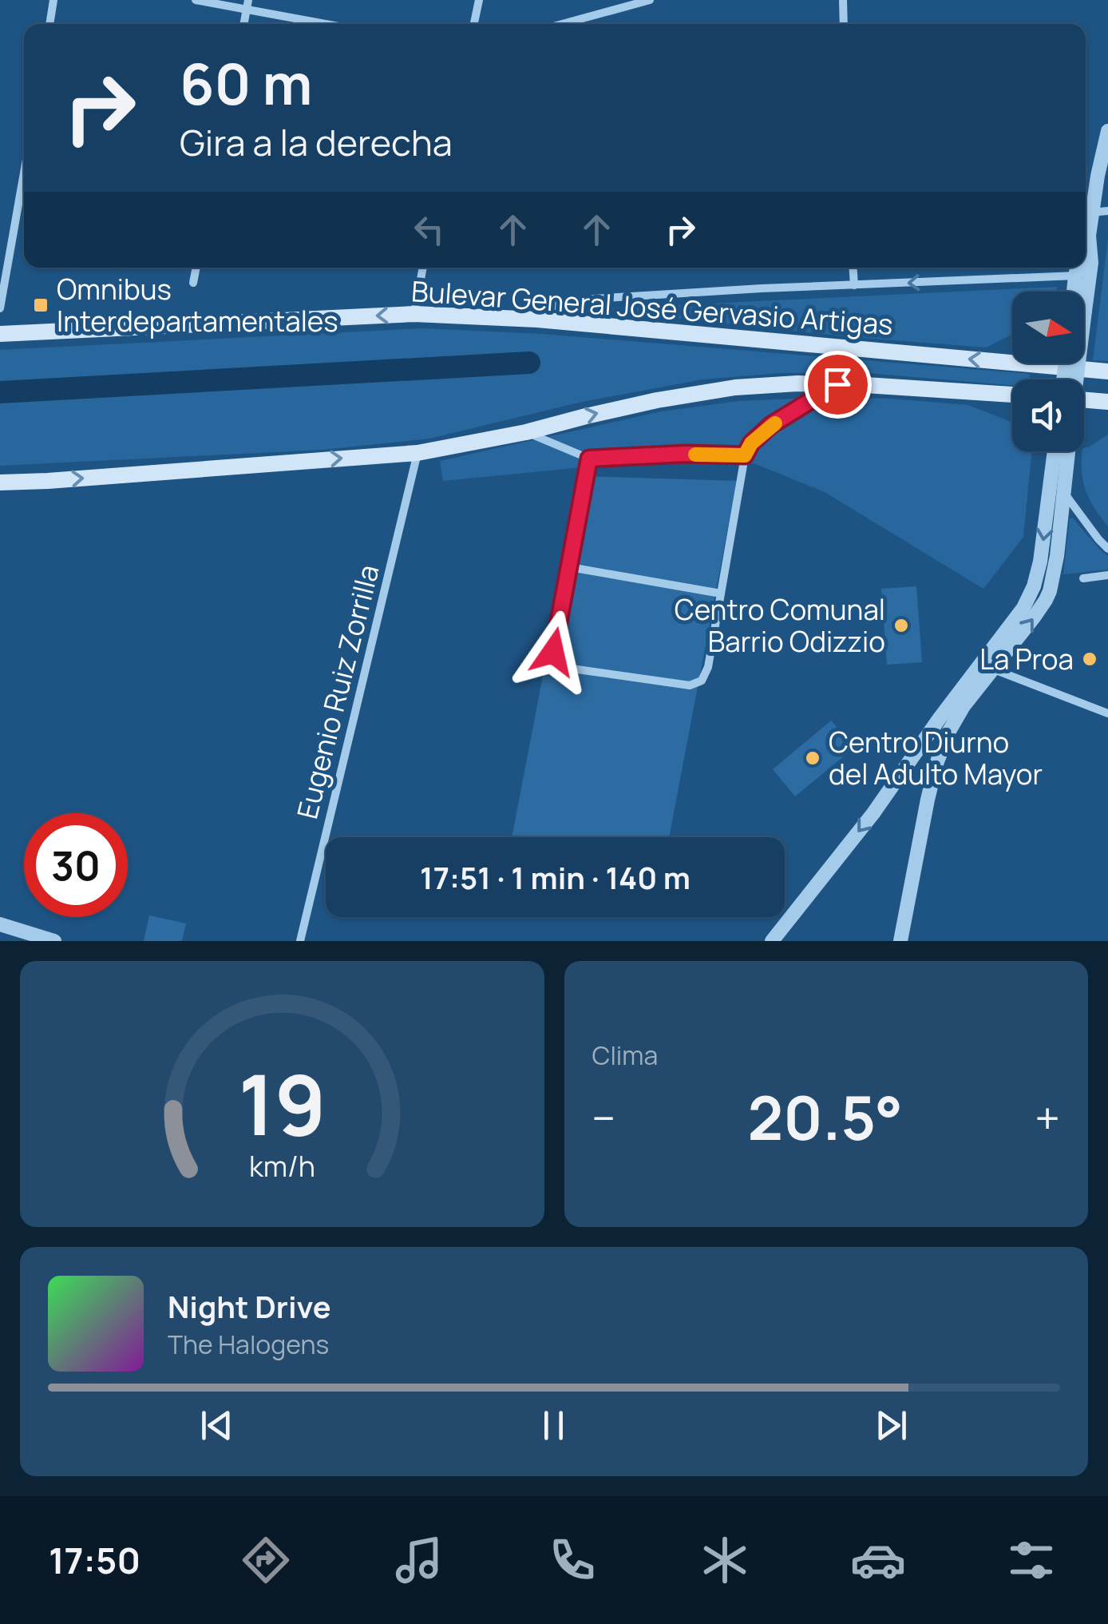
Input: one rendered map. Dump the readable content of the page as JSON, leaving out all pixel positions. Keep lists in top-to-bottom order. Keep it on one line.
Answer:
{"streets":{"main road":["Bulevar General José Gervasio Artigas"],"street":["Eugenio Ruiz Zorrilla"]},"places":{"transit":["Omnibus Interdepartamentales"],"other":["Centro Comunal Barrio Odizzio","La Proa","Centro Diurno del Adulto Mayor"]},"north":"right","page":{"turn":["60 m","Gira a la derecha"],"limit":"30","trip":"17:51 · 1 min · 140 m","tile":"Clima","heat":["−","20.5°","+"],"song":["Night Drive","The Halogens"],"tabs":"17:50","gauge":["19","km/h"]}}
